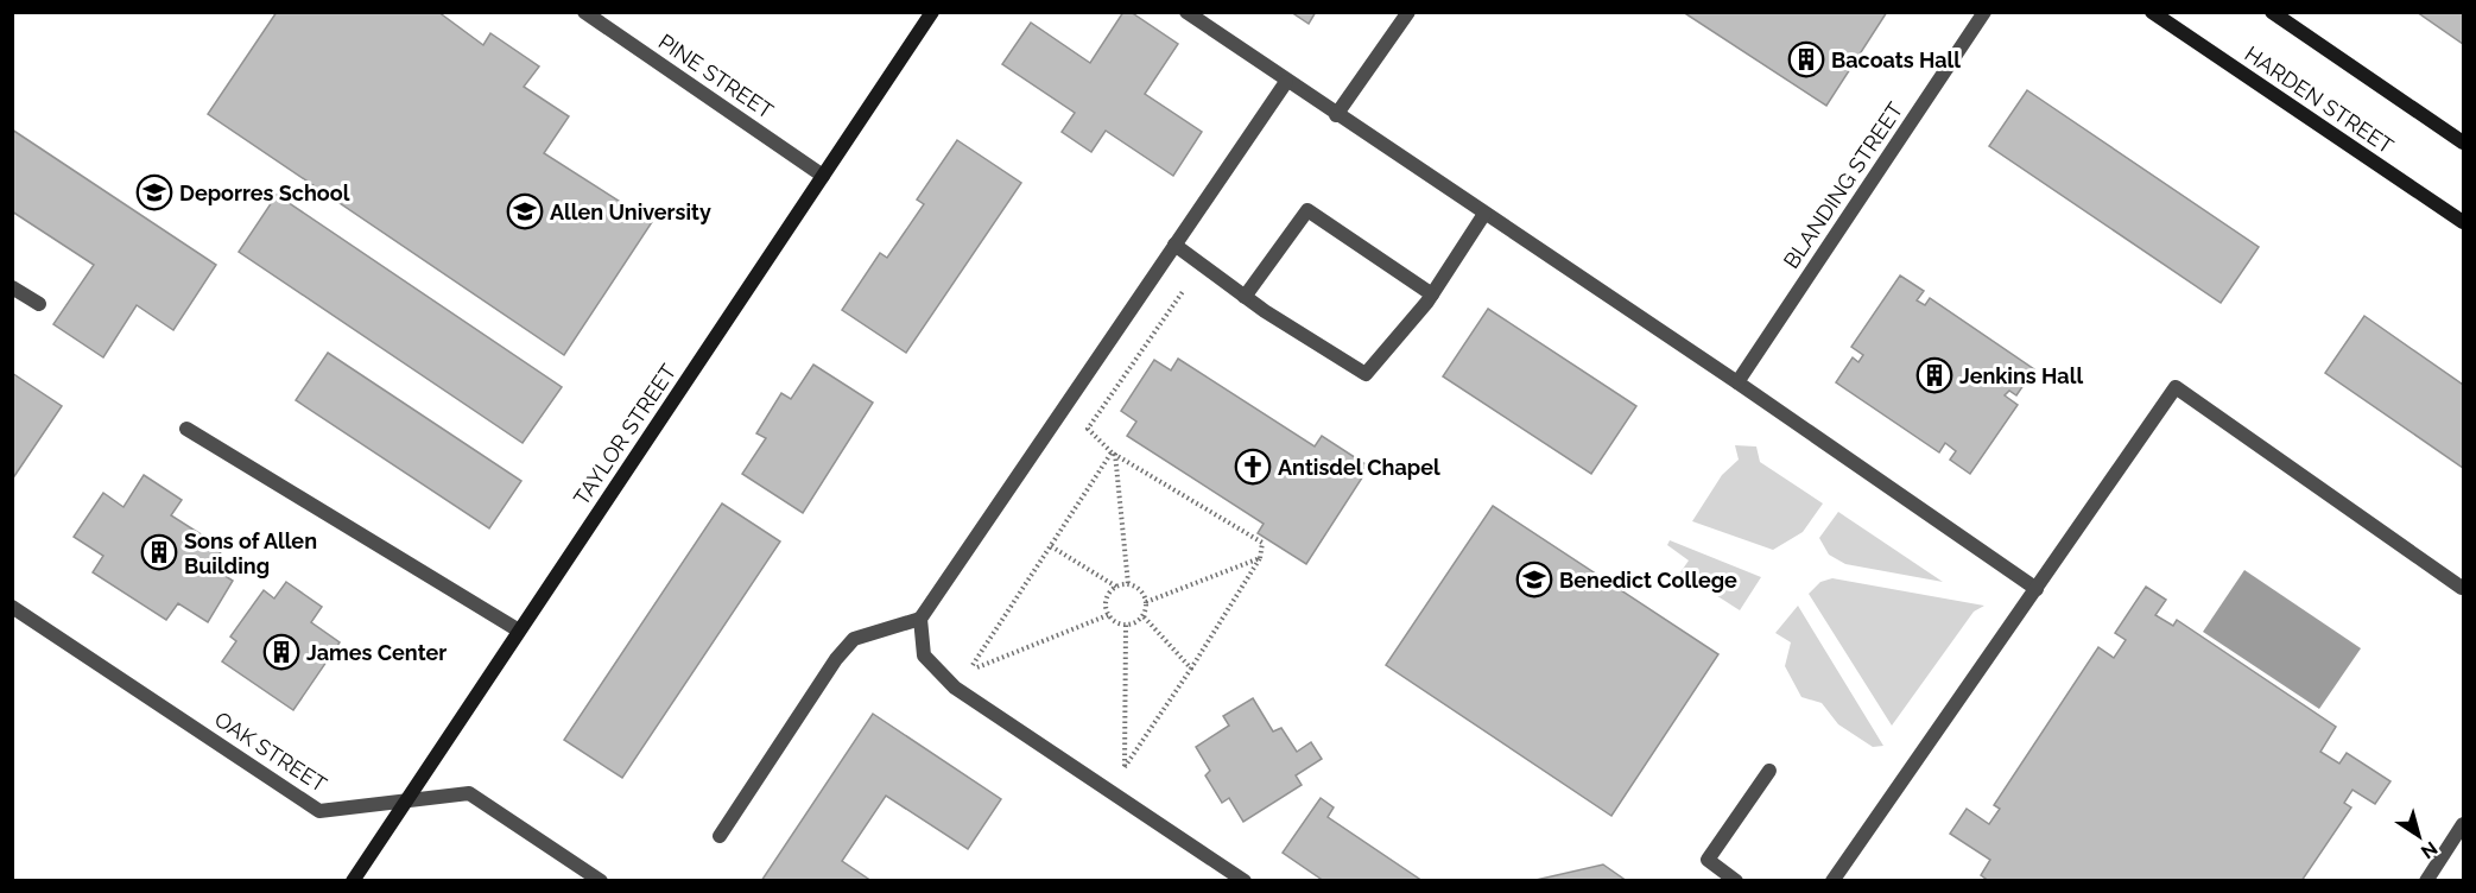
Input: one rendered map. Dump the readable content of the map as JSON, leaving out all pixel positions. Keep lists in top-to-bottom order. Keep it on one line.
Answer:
{"streets":{"main road":["HARDEN STREET","TAYLOR STREET"],"street":["PINE STREET","BLANDING STREET","OAK STREET"]},"crossings":[["PINE STREET","TAYLOR STREET"],["TAYLOR STREET","OAK STREET"]],"places":{"building":["Bacoats Hall","Jenkins Hall","Sons of Allen Building","James Center"],"school or university":["Deporres School","Allen University","Benedict College"],"church":["Antisdel Chapel"]},"north":"bottom right"}
